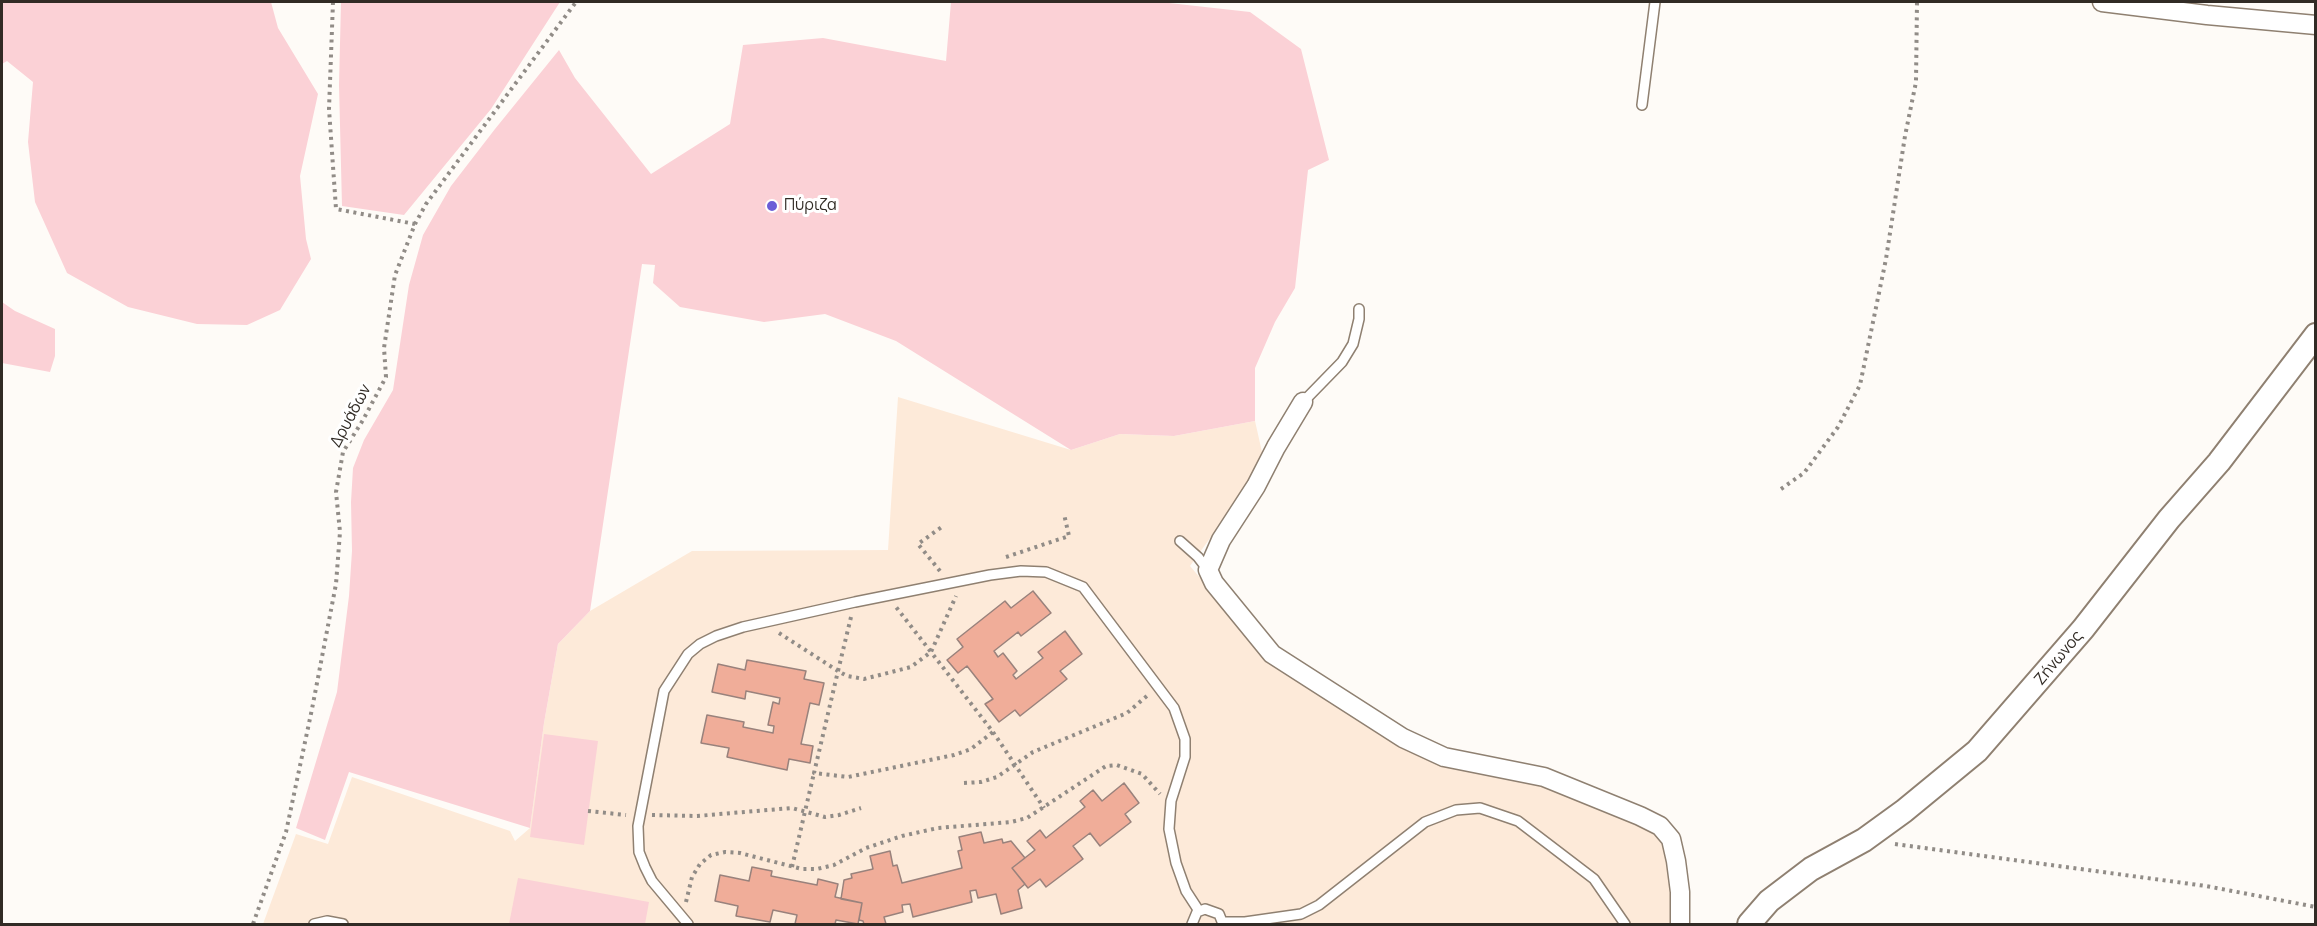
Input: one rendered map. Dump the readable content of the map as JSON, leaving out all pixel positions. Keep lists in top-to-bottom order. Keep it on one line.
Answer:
{"streets":{"street":["Ζήνωνος"],"path":["Δρυάδων"]},"places":["Πύριζα"]}
